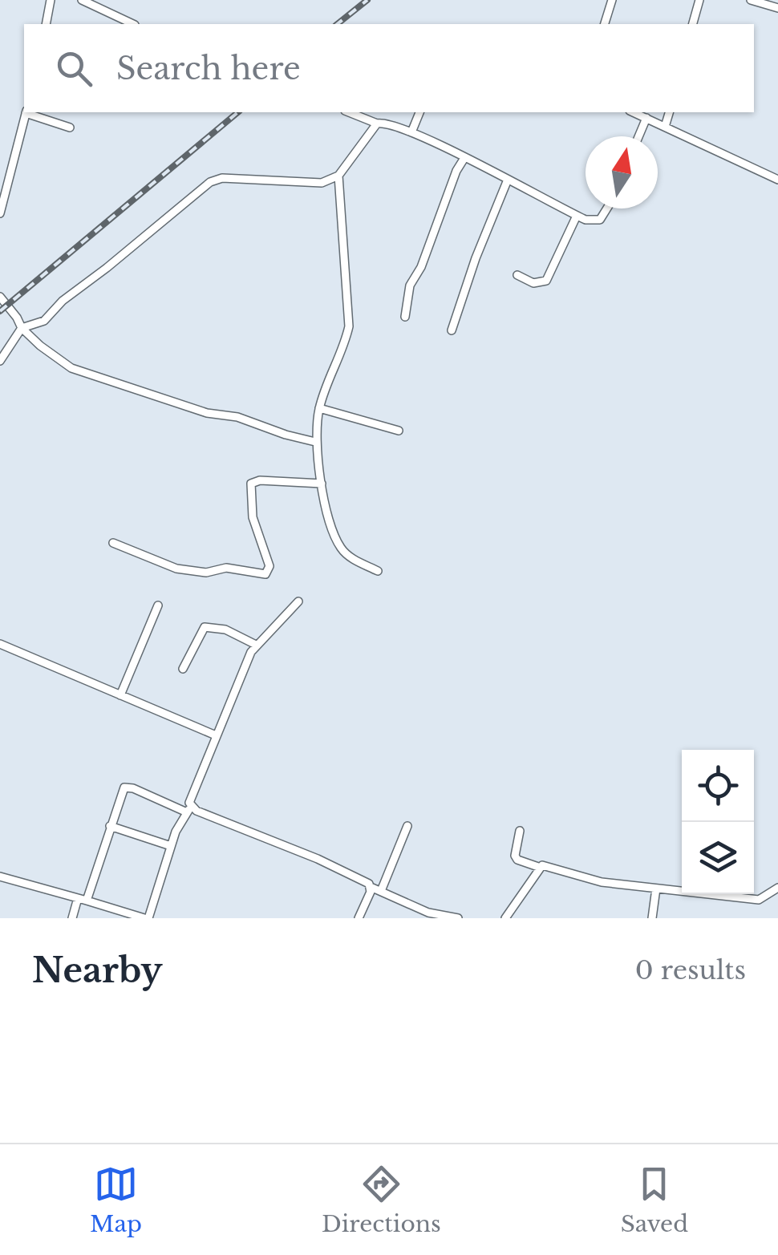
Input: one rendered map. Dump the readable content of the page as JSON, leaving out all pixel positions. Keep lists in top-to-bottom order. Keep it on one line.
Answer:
{"north":"top","page":{"search":"Search here","heading":["Nearby","0 results"],"nav":["Map","Directions","Saved"]}}
